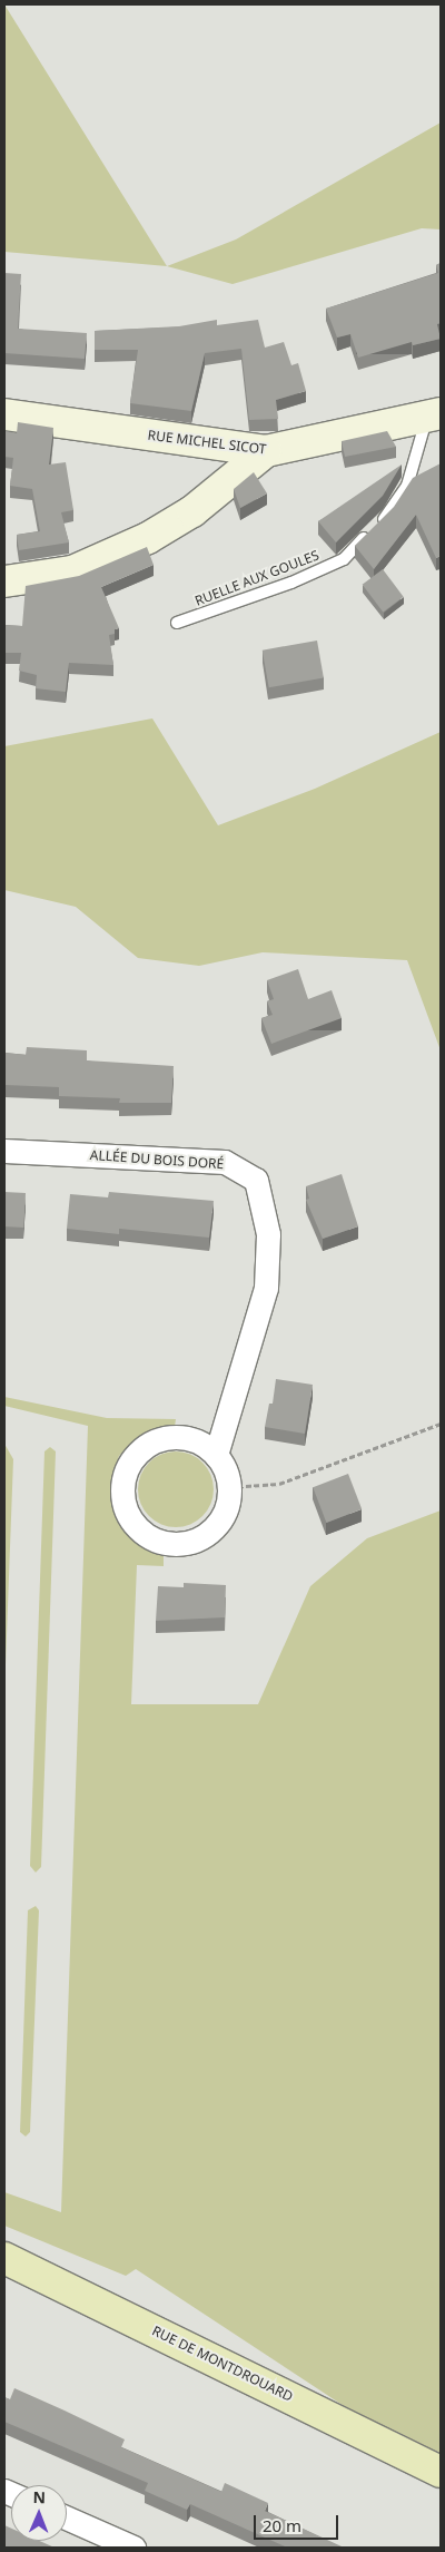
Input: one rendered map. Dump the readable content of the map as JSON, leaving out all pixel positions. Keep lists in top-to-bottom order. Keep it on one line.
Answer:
{"streets":{"main road":["RUE DE MONTDROUARD"],"street":["RUE MICHEL SICOT","ALLÉE DU BOIS DORÉ"],"lane":["RUELLE AUX GOULES"]},"crossings":[["RUE MICHEL SICOT","RUELLE AUX GOULES"]],"scale_bar":"20 m","north":"top"}
